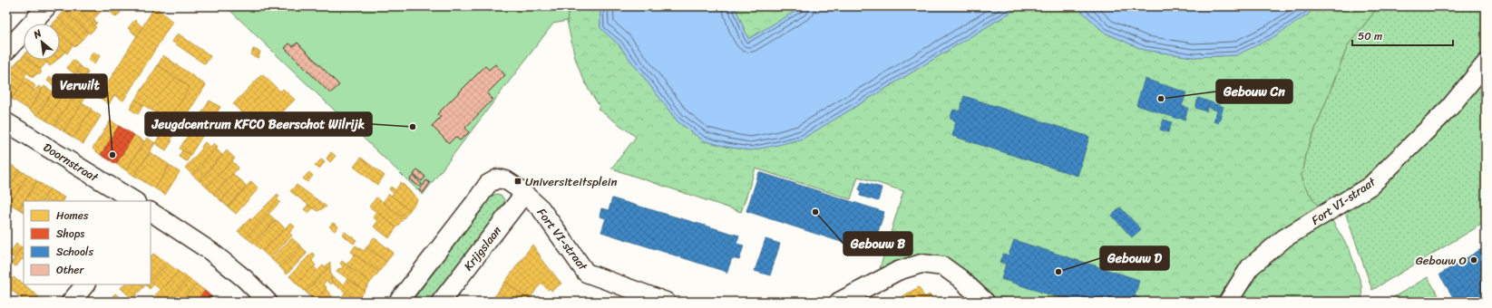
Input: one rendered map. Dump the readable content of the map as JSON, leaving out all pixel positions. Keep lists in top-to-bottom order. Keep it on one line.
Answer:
{"streets":{"street":["Doornstraat","Fort VI-straat","Krijgslaan"]},"crossings":[["Fort VI-straat","Krijgslaan"]],"places":{"other":["Gebouw Cn","Jeugdcentrum KFCO Beerschot Wilrijk","Verwilt","Gebouw B","Gebouw O","Gebouw D"],"transit":["Universiteitsplein"]},"legend":["Homes","Shops","Schools","Other"],"scale_bar":"50 m","north":"top left"}
